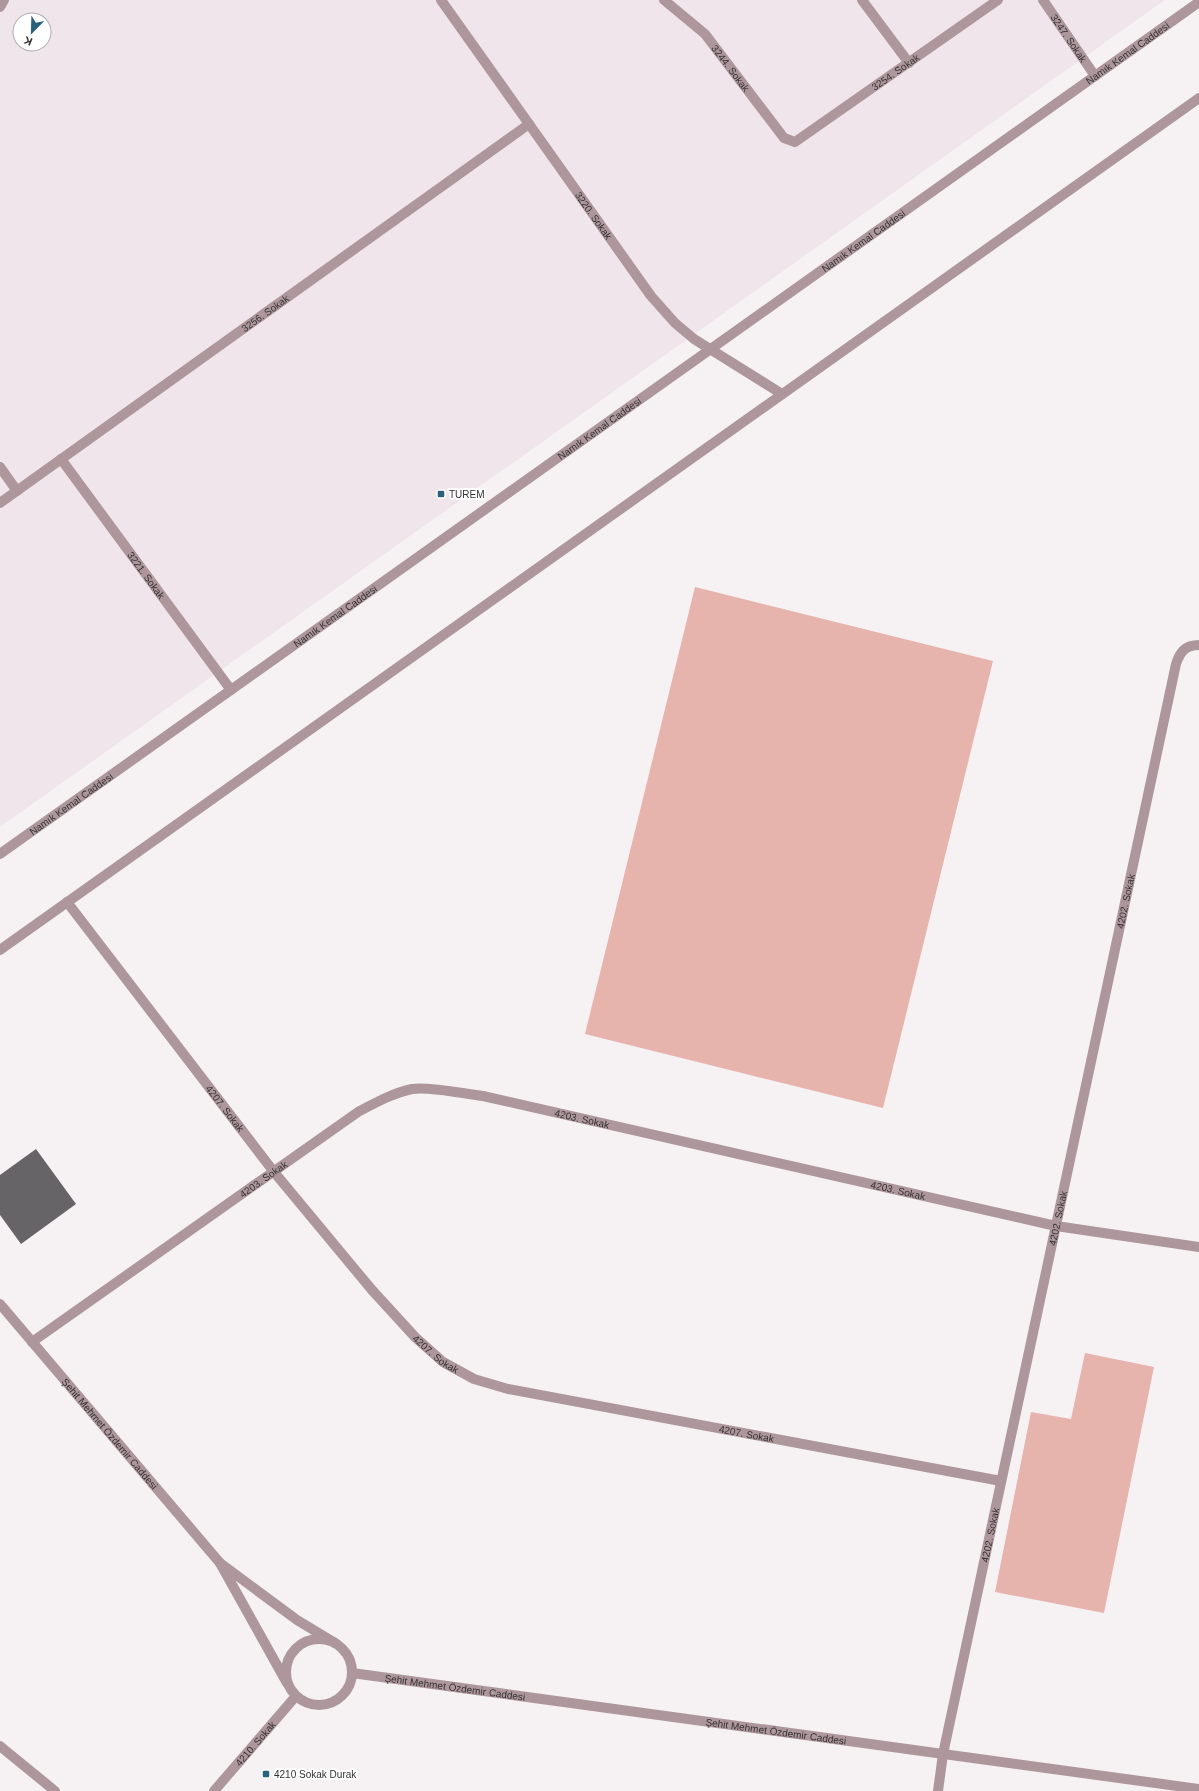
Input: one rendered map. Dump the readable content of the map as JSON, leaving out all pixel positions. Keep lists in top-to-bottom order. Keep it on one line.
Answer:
{"streets":{"street":["3247. Sokak","Namık Kemal Caddesi","3244. Sokak","3254. Sokak","3220. Sokak","3256. Sokak","3221. Sokak","4202. Sokak","4207. Sokak","4203. Sokak","Şehit Mehmet Özdemir Caddesi","4210. Sokak"]},"crossings":[["3247. Sokak","Namık Kemal Caddesi"],["Namık Kemal Caddesi","3220. Sokak"],["Namık Kemal Caddesi","3221. Sokak"],["3244. Sokak","3254. Sokak"],["3220. Sokak","3256. Sokak"],["3256. Sokak","3221. Sokak"],["4202. Sokak","4207. Sokak"],["4202. Sokak","4203. Sokak"],["4202. Sokak","Şehit Mehmet Özdemir Caddesi"],["4207. Sokak","4203. Sokak"],["4203. Sokak","Şehit Mehmet Özdemir Caddesi"],["Şehit Mehmet Özdemir Caddesi","4210. Sokak"]],"places":{"transit":["TUREM","4210 Sokak Durak"]},"north":"bottom left"}
